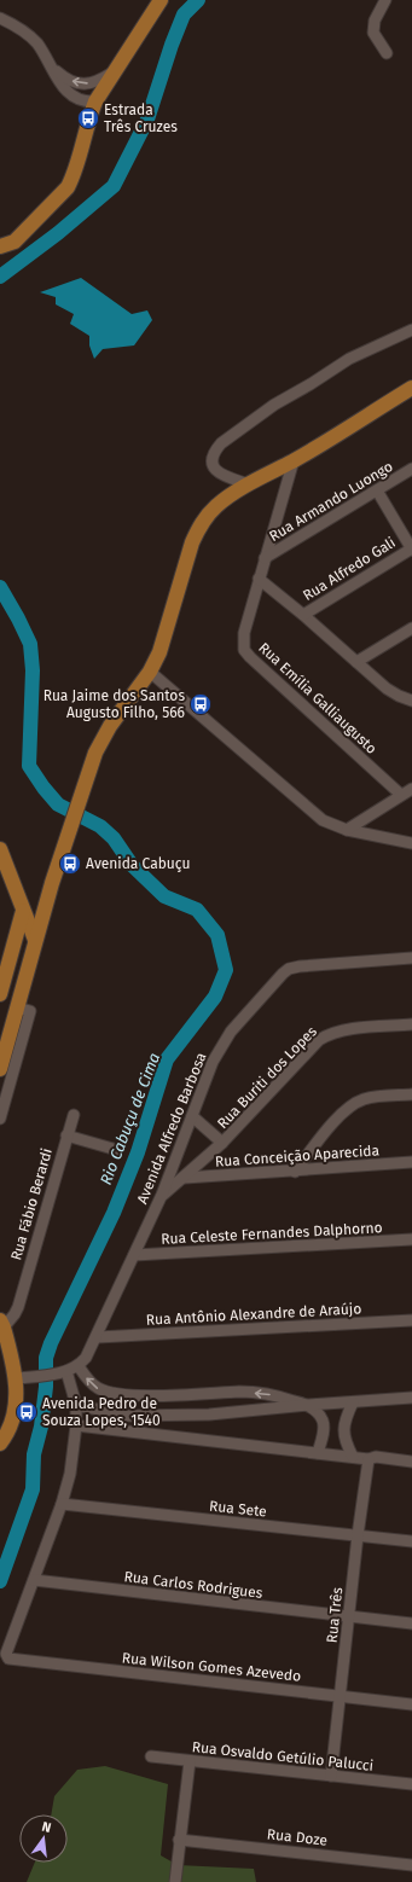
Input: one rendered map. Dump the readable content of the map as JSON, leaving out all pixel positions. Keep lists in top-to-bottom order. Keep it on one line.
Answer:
{"streets":{"street":["Rua Armando Luongo","Rua Alfredo Gali","Rua Emília Galliaugusto","Rua Buriti dos Lopes","Avenida Alfredo Barbosa","Rua Conceição Aparecida","Rua Fábio Berardi","Rua Celeste Fernandes Dalphorno","Rua Antônio Alexandre de Araújo","Rua Sete","Rua Carlos Rodrigues","Rua Três","Rua Wilson Gomes Azevedo","Rua Osvaldo Getúlio Palucci","Rua Doze"]},"crossings":[["Rua Armando Luongo","Rua Emília Galliaugusto"],["Rua Buriti dos Lopes","Avenida Alfredo Barbosa"],["Rua Buriti dos Lopes","Rua Conceição Aparecida"],["Avenida Alfredo Barbosa","Rua Celeste Fernandes Dalphorno"],["Avenida Alfredo Barbosa","Rua Antônio Alexandre de Araújo"],["Rua Sete","Rua Três"],["Rua Carlos Rodrigues","Rua Três"],["Rua Carlos Rodrigues","Rua Wilson Gomes Azevedo"],["Rua Três","Rua Wilson Gomes Azevedo"],["Rua Três","Rua Osvaldo Getúlio Palucci"]],"water":["Rio Cabuçu de Cima"],"places":{"bus stop":["Estrada Três Cruzes","Rua Jaime dos Santos Augusto Filho, 566","Avenida Cabuçu","Avenida Pedro de Souza Lopes, 1540"]},"north":"top"}
